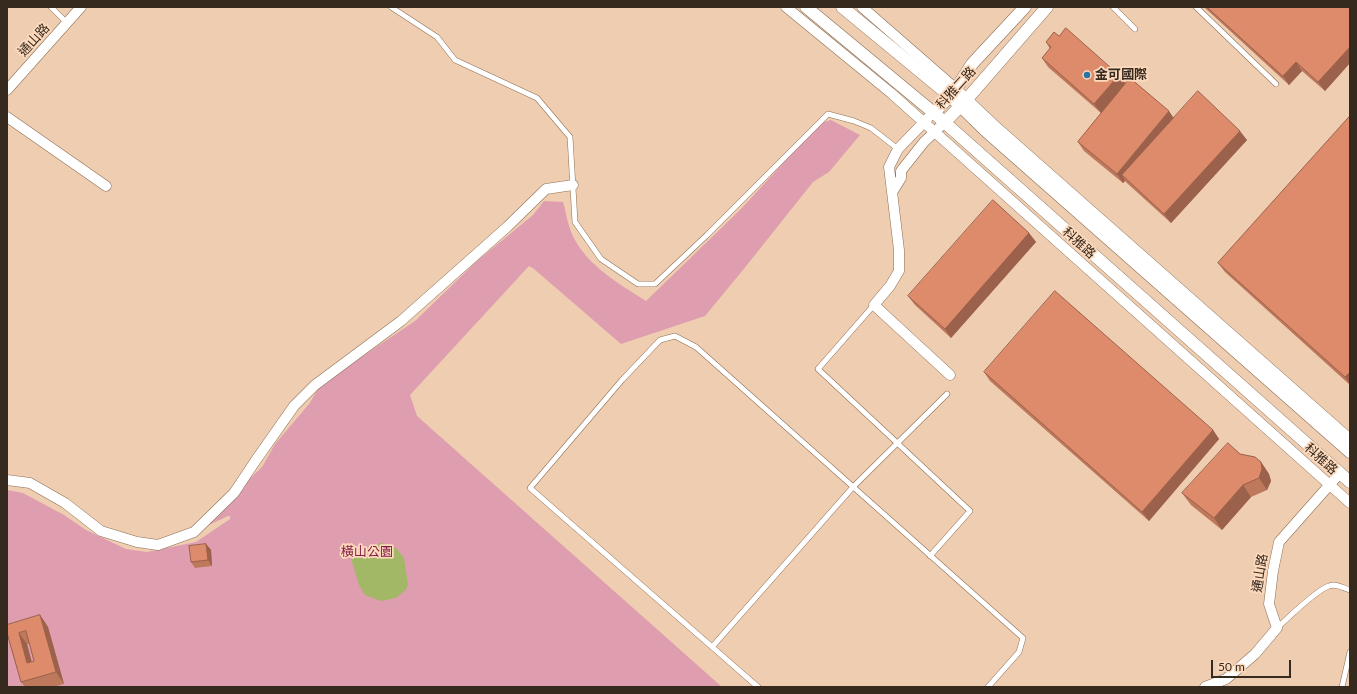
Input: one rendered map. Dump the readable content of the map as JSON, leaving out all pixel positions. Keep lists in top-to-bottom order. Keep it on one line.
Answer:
{"streets":{"street":["通山路","科雅二路","科雅路"]},"crossings":[["通山路","科雅路"],["科雅二路","科雅路"]],"parks":["橫山公園"],"places":["金可國際"],"scale_bar":"50 m"}
